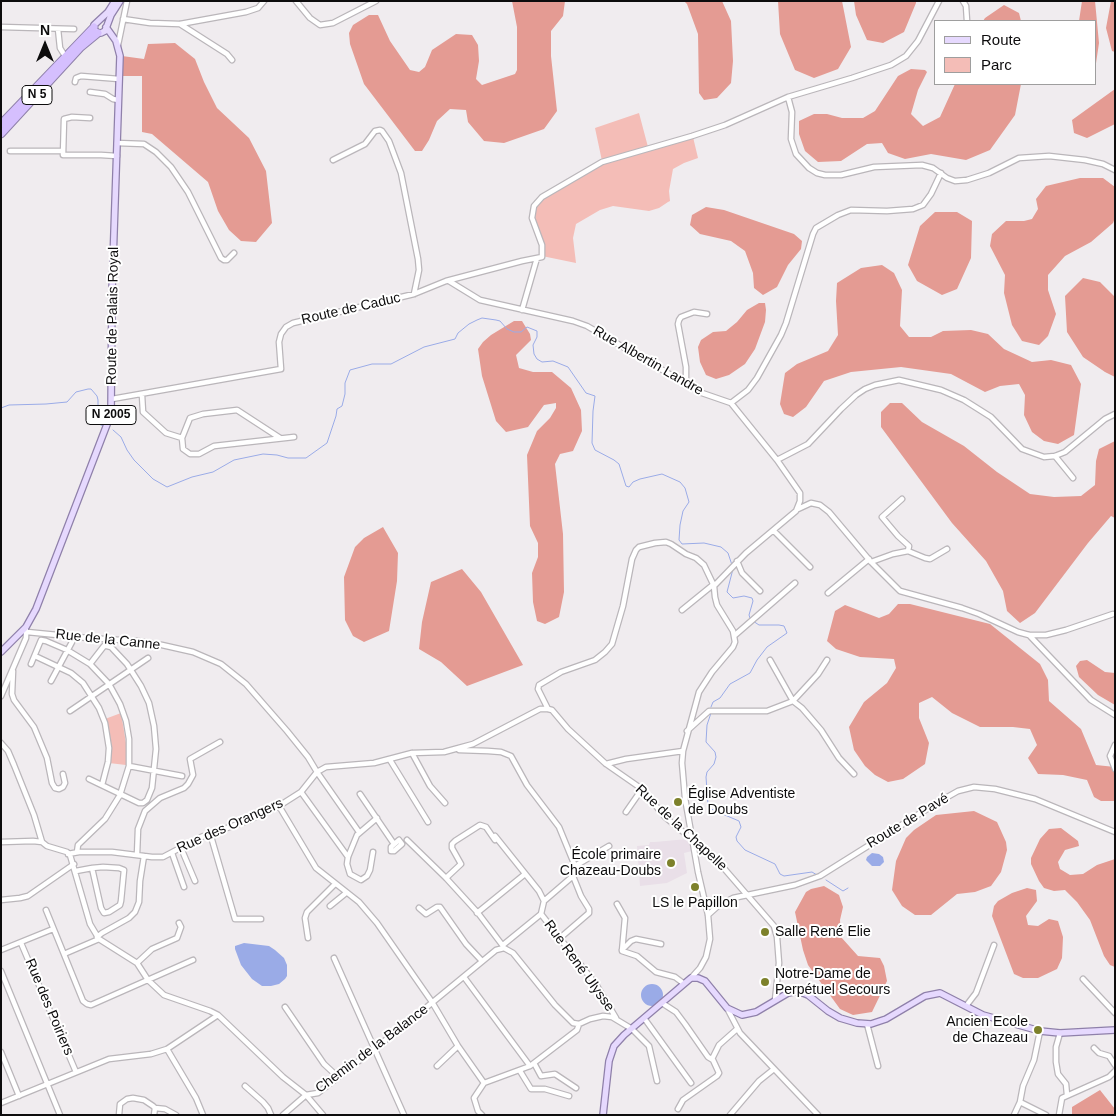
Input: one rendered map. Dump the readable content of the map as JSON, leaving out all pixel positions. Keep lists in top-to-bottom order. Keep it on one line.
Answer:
{"streets":{"highway":["N 5"],"main road":["Route de Palais Royal","N 2005"],"street":["Route de Caduc","Rue Albertin Landre","Rue de la Canne","Route de Pavé","Rue des Orangers","Rue de la Chapelle","Rue René Ulysse","Rue des Poiriers","Chemin de la Balance"]},"crossings":[["Route de Caduc","Route de Palais Royal"],["Route de Caduc","Rue Albertin Landre"],["Route de Palais Royal","Rue de la Canne"],["Rue de la Canne","Rue des Orangers"],["Route de Pavé","Rue de la Chapelle"],["Rue René Ulysse","Chemin de la Balance"]],"places":["Église Adventiste de Doubs","École primaire Chazeau-Doubs","LS le Papillon","Salle René Elie","Notre-Dame de Perpétuel Secours","Ancien Ecole de Chazeau"],"legend":["Route","Parc"],"north":"top"}
